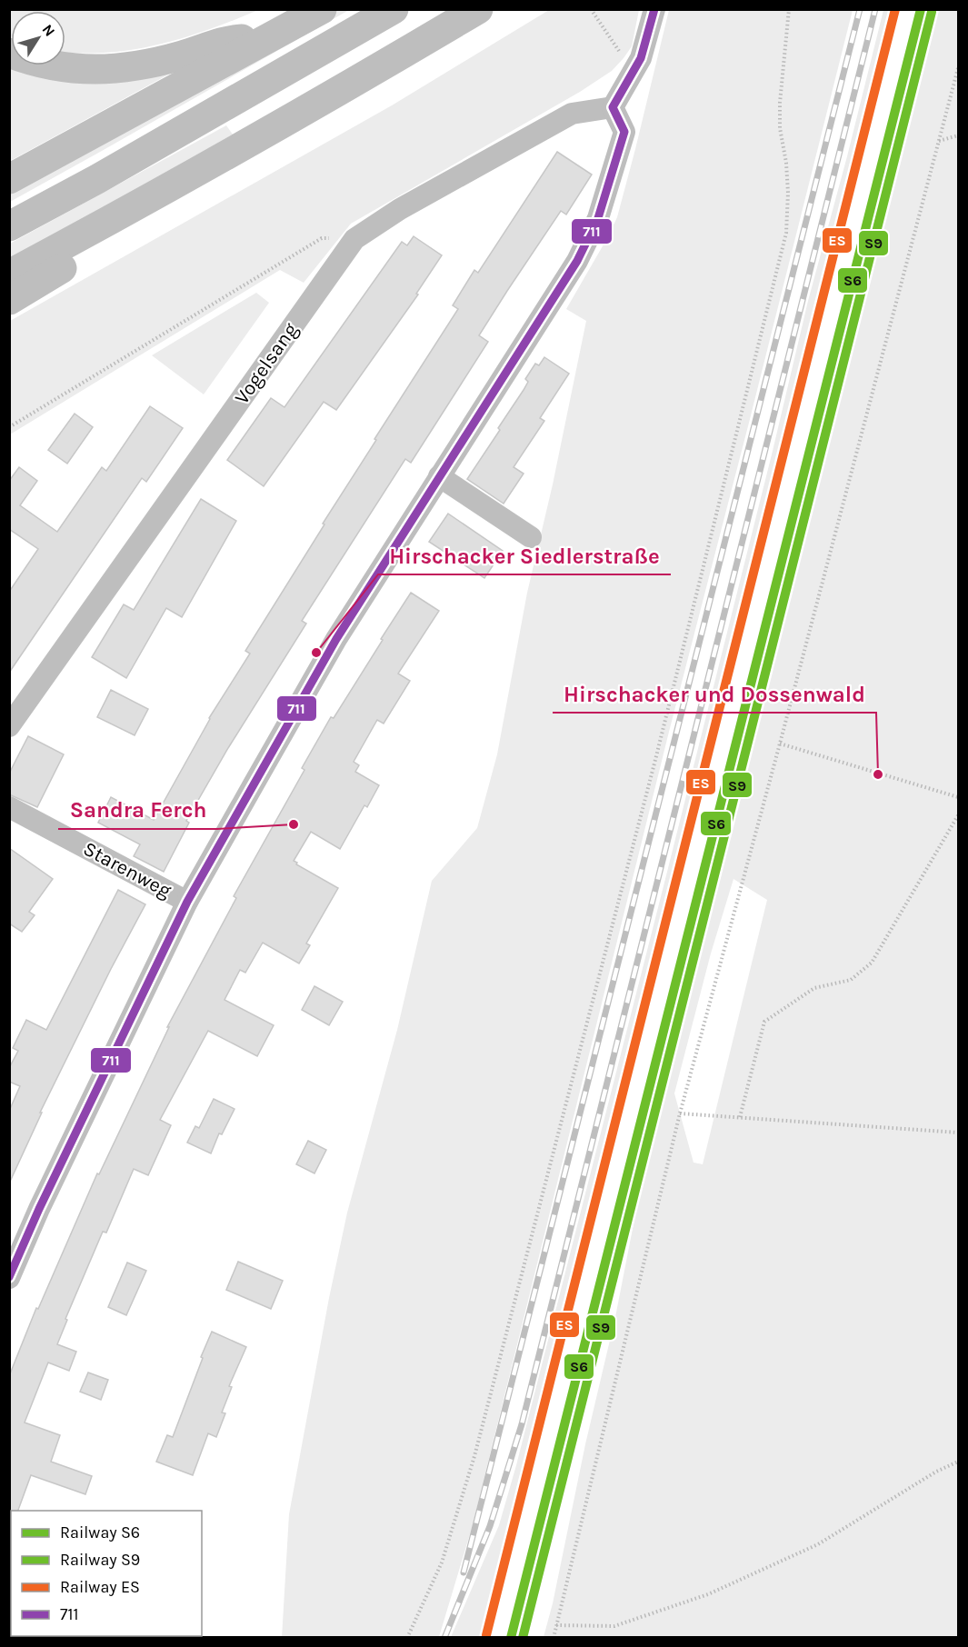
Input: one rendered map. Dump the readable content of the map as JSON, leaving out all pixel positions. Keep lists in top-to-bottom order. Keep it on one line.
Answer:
{"streets":{"street":["Vogelsang","Starenweg"]},"places":["Hirschacker Siedlerstraße","Hirschacker und Dossenwald","Sandra Ferch"],"lines":["rail line S6","rail line ES","transit line 711","rail line S9"],"legend":["Railway S6","Railway S9","Railway ES","711"],"north":"top right"}
